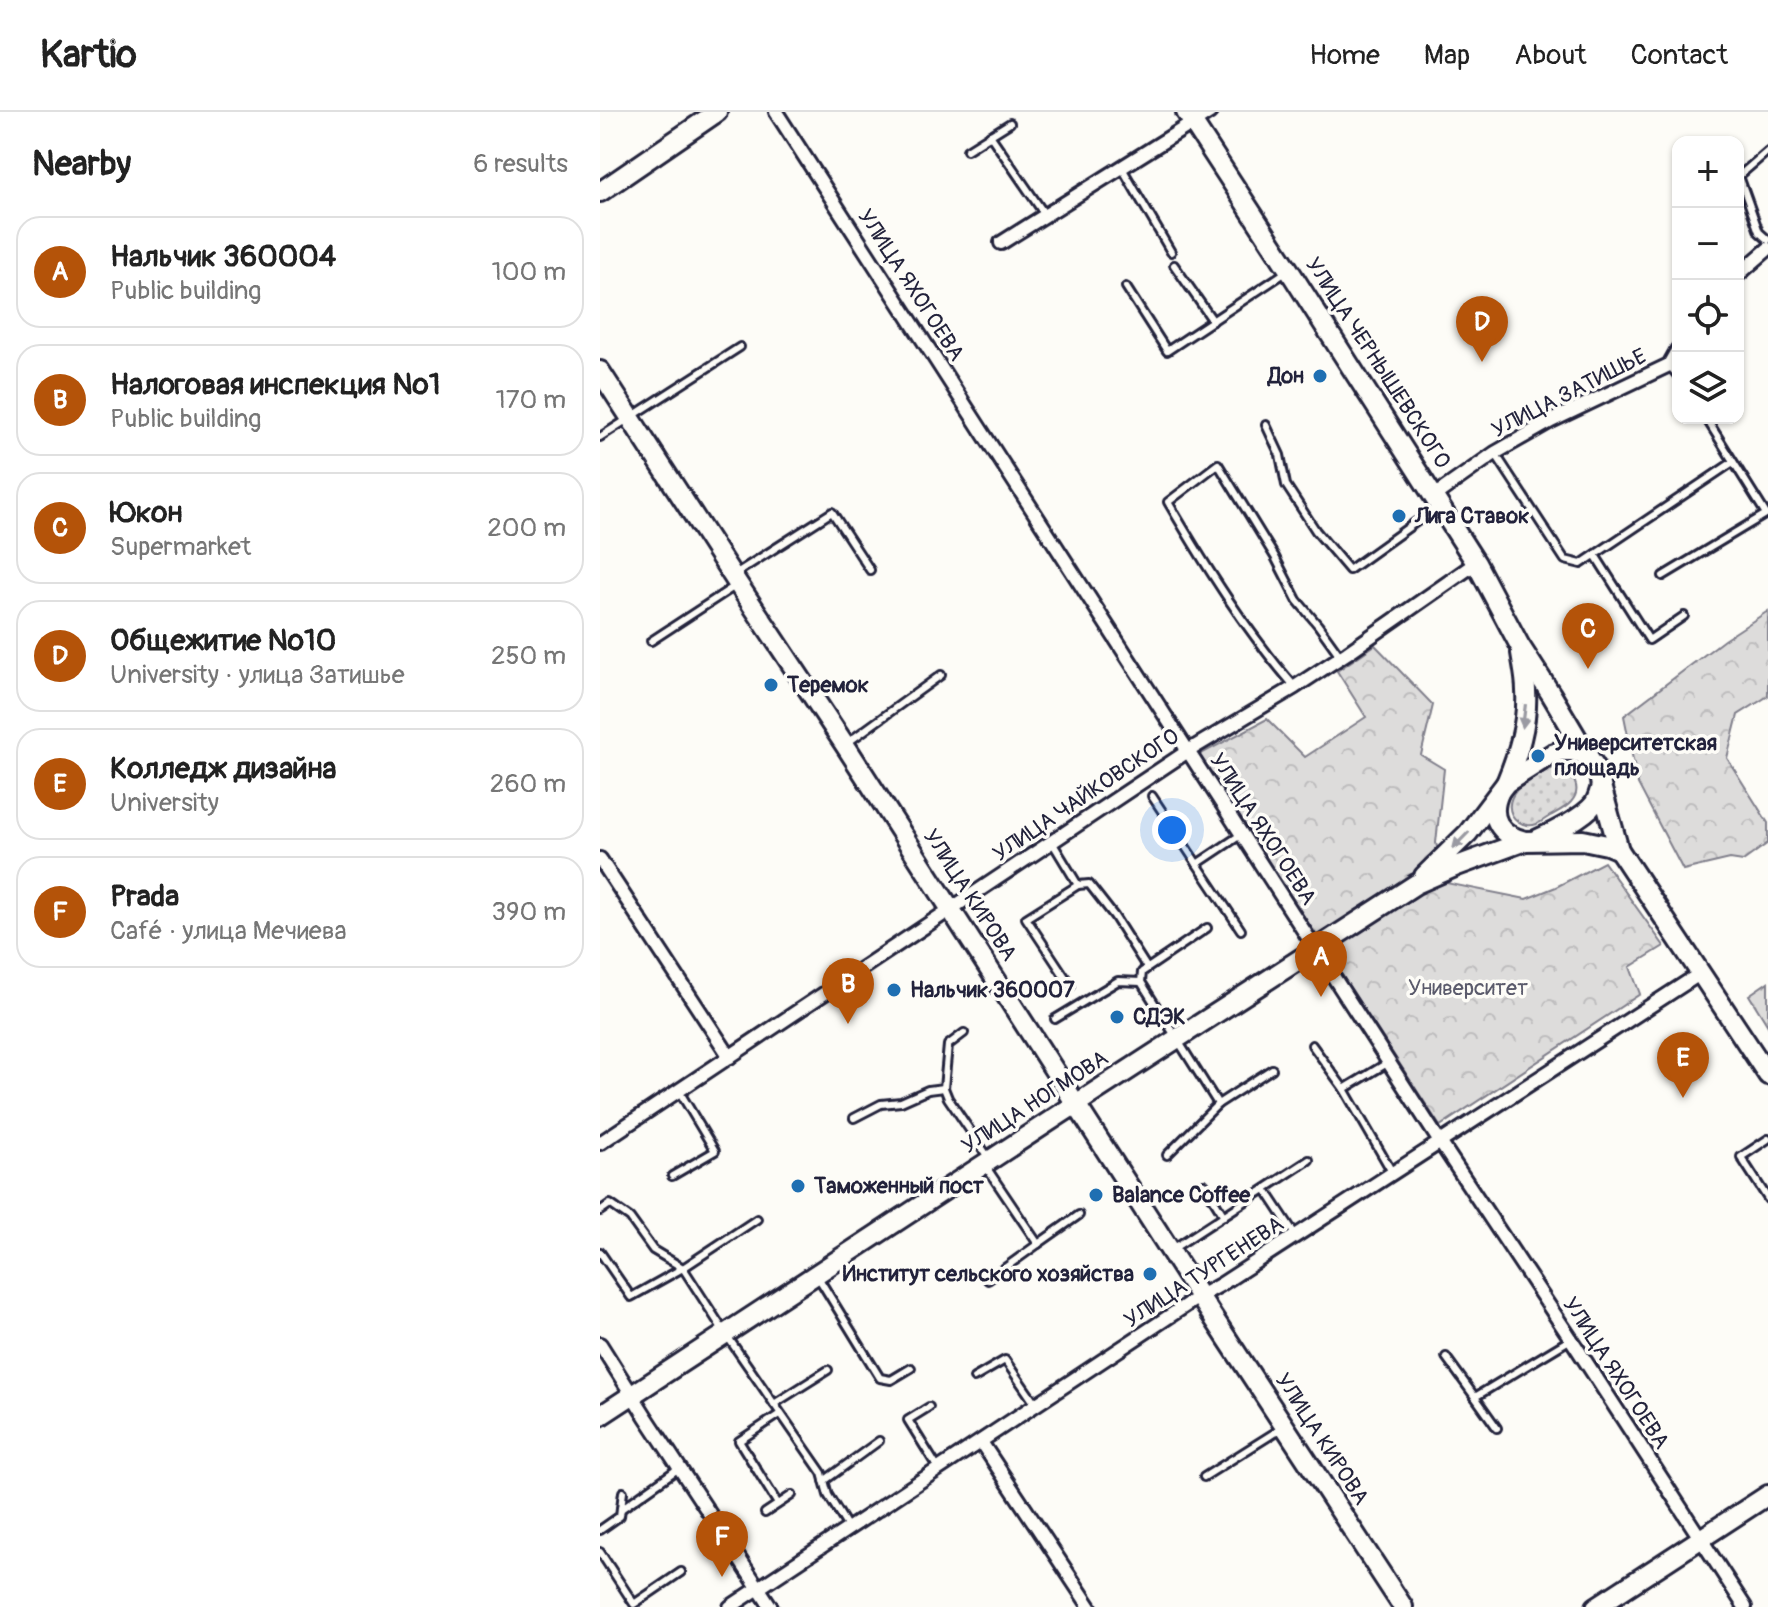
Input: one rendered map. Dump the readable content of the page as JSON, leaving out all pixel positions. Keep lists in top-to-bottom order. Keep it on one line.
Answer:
{"streets":{"street":["УЛИЦА ЯХОГОЕВА","УЛИЦА ЧЕРНЫШЕВСКОГО","УЛИЦА ЗАТИШЬЕ","УЛИЦА ЧАЙКОВСКОГО","УЛИЦА КИРОВА","УЛИЦА НОГМОВА","УЛИЦА ТУРГЕНЕВА"]},"crossings":[["УЛИЦА ЯХОГОЕВА","УЛИЦА ЧАЙКОВСКОГО"],["УЛИЦА ЯХОГОЕВА","УЛИЦА НОГМОВА"],["УЛИЦА ЯХОГОЕВА","УЛИЦА ТУРГЕНЕВА"],["УЛИЦА ЧЕРНЫШЕВСКОГО","УЛИЦА ЗАТИШЬЕ"],["УЛИЦА ЧЕРНЫШЕВСКОГО","УЛИЦА ЧАЙКОВСКОГО"],["УЛИЦА ЧАЙКОВСКОГО","УЛИЦА КИРОВА"],["УЛИЦА КИРОВА","УЛИЦА НОГМОВА"],["УЛИЦА КИРОВА","УЛИЦА ТУРГЕНЕВА"]],"parks":["Университет"],"places":["Дон","Лига Ставок","Теремок","Университетская площадь","Нальчик 360007","СДЭК","Таможенный пост","Balance Coffee","Институт сельского хозяйства"],"page":{"header":"Kartio","nav":["Home","Map","About","Contact"],"heading":["Nearby","6 results"],"map_buttons":["+","−"],"list":[{"mark":"A","name":"Нальчик 360004","note":"Public building","value":"100 m"},{"mark":"B","name":"Налоговая инспекция №1","note":"Public building","value":"170 m"},{"mark":"C","name":"Юкон","note":"Supermarket","value":"200 m"},{"mark":"D","name":"Общежитие №10","note":"University · улица Затишье","value":"250 m"},{"mark":"E","name":"Колледж дизайна","note":"University","value":"260 m"},{"mark":"F","name":"Prada","note":"Café · улица Мечиева","value":"390 m"}],"pins":["D","C","A","B","E","F"]}}
